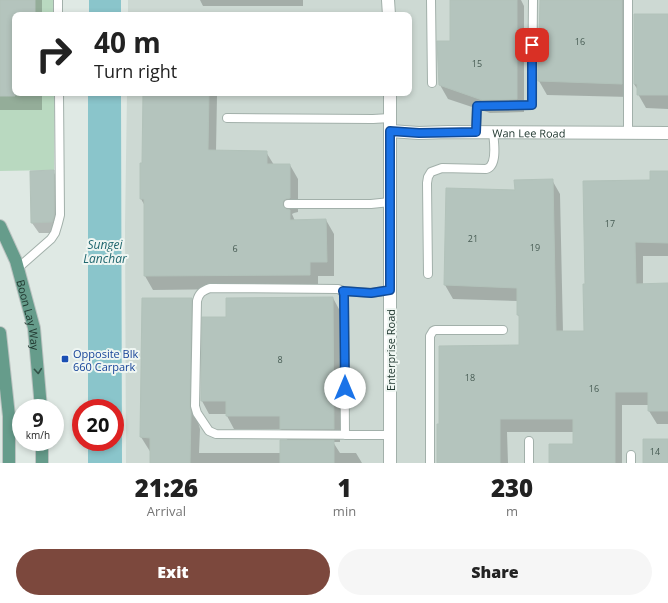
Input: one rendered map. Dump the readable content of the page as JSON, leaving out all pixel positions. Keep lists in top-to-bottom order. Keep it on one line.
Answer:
{"streets":{"main road":["Boon Lay Way"],"street":["Wan Lee Road","Enterprise Road"]},"crossings":[["Wan Lee Road","Enterprise Road"]],"water":["Sungei Lanchar"],"places":{"transit":["Opposite Blk 660 Carpark"]},"house_numbers":["16","15","17","21","19","6","8","18","16","14"],"page":{"turn":["40 m","Turn right"],"speed":"9 km/h","limit":"20","eta":["21:26","Arrival","1","min","230","m"],"buttons":["Exit","Share"]}}
